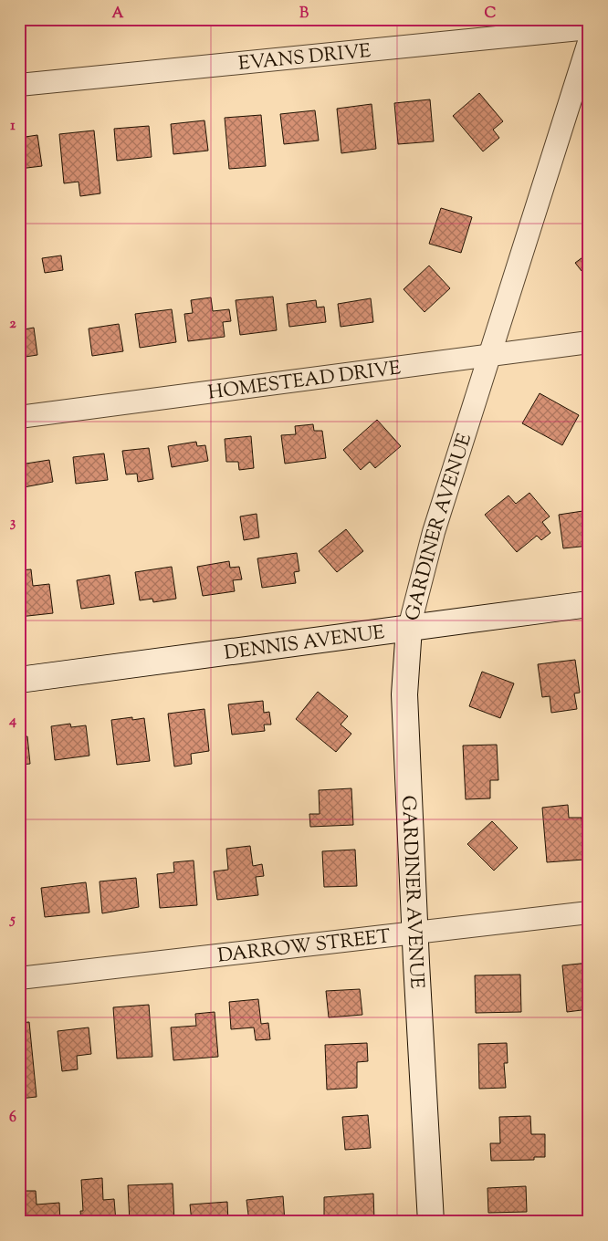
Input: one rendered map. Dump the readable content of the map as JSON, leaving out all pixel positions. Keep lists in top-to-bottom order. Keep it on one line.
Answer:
{"streets":{"street":["EVANS DRIVE","HOMESTEAD DRIVE","GARDINER AVENUE","DENNIS AVENUE","DARROW STREET"]},"crossings":[["HOMESTEAD DRIVE","GARDINER AVENUE"],["GARDINER AVENUE","DENNIS AVENUE"],["GARDINER AVENUE","DARROW STREET"]],"grid":{"columns":["A","B","C"],"rows":["1","2","3","4","5","6"]}}
